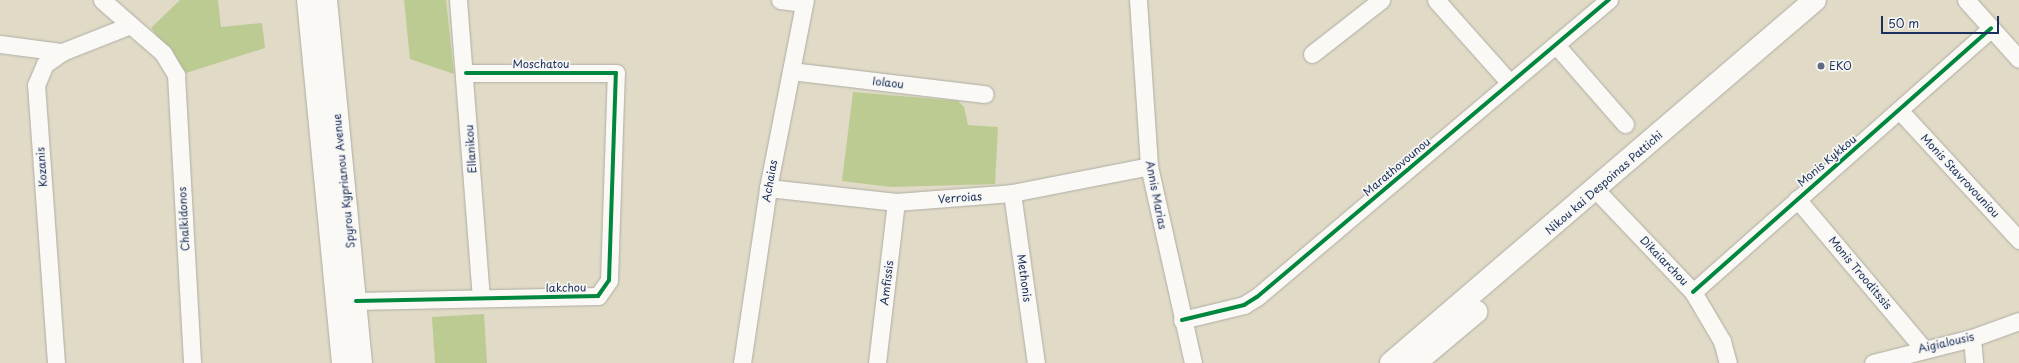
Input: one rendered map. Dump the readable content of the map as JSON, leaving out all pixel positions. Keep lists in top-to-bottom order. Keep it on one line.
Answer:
{"streets":{"main road":["Spyrou Kyprianou Avenue","Nikou kai Despoinas Pattichi"],"street":["Moschatou","Iolaou","Ellanikou","Monis Kykkou","Kozanis","Marathovounou","Monis Stavrovouniou","Achaias","Annis Marias","Verroias","Chalkidonos","Dikaiarchou","Monis Trooditssis","Methonis","Amfissis","Iakchou","Aigialousis"]},"crossings":[["Moschatou","Ellanikou"],["Moschatou","Iakchou"],["Iolaou","Achaias"],["Ellanikou","Iakchou"],["Monis Kykkou","Monis Stavrovouniou"],["Monis Kykkou","Dikaiarchou"],["Monis Kykkou","Monis Trooditssis"],["Kozanis","Chalkidonos"],["Marathovounou","Annis Marias"],["Spyrou Kyprianou Avenue","Iakchou"],["Achaias","Verroias"],["Nikou kai Despoinas Pattichi","Dikaiarchou"],["Annis Marias","Verroias"],["Verroias","Methonis"],["Verroias","Amfissis"],["Monis Trooditssis","Aigialousis"]],"places":["EKO"],"scale_bar":"50 m"}
